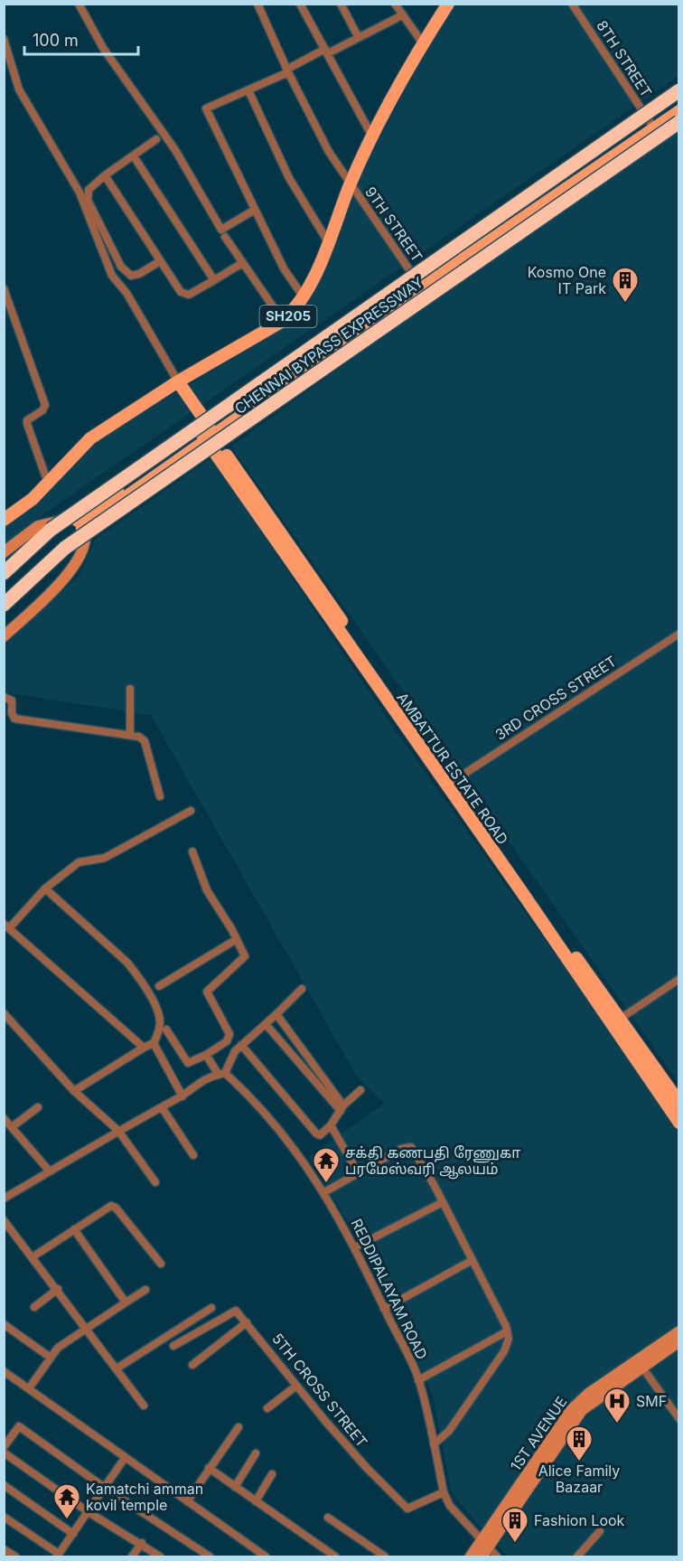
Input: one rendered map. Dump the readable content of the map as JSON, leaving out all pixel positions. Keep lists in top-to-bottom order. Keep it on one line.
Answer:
{"streets":{"highway":["CHENNAI BYPASS EXPRESSWAY"],"main road":["SH205","AMBATTUR ESTATE ROAD","1ST AVENUE"],"street":["8TH STREET","9TH STREET","3RD CROSS STREET","REDDIPALAYAM ROAD","5TH CROSS STREET"]},"crossings":[["9TH STREET","SH205"],["SH205","AMBATTUR ESTATE ROAD"],["3RD CROSS STREET","AMBATTUR ESTATE ROAD"],["REDDIPALAYAM ROAD","5TH CROSS STREET"],["REDDIPALAYAM ROAD","1ST AVENUE"]],"places":{"building":["Kosmo One IT Park","Alice Family Bazaar","Fashion Look"],"temple":["சக்தி கணபதி ரேணுகா பரமேஸ்வரி ஆலயம்","Kamatchi amman kovil temple"],"hospital":["SMF"]},"scale_bar":"100 m"}
